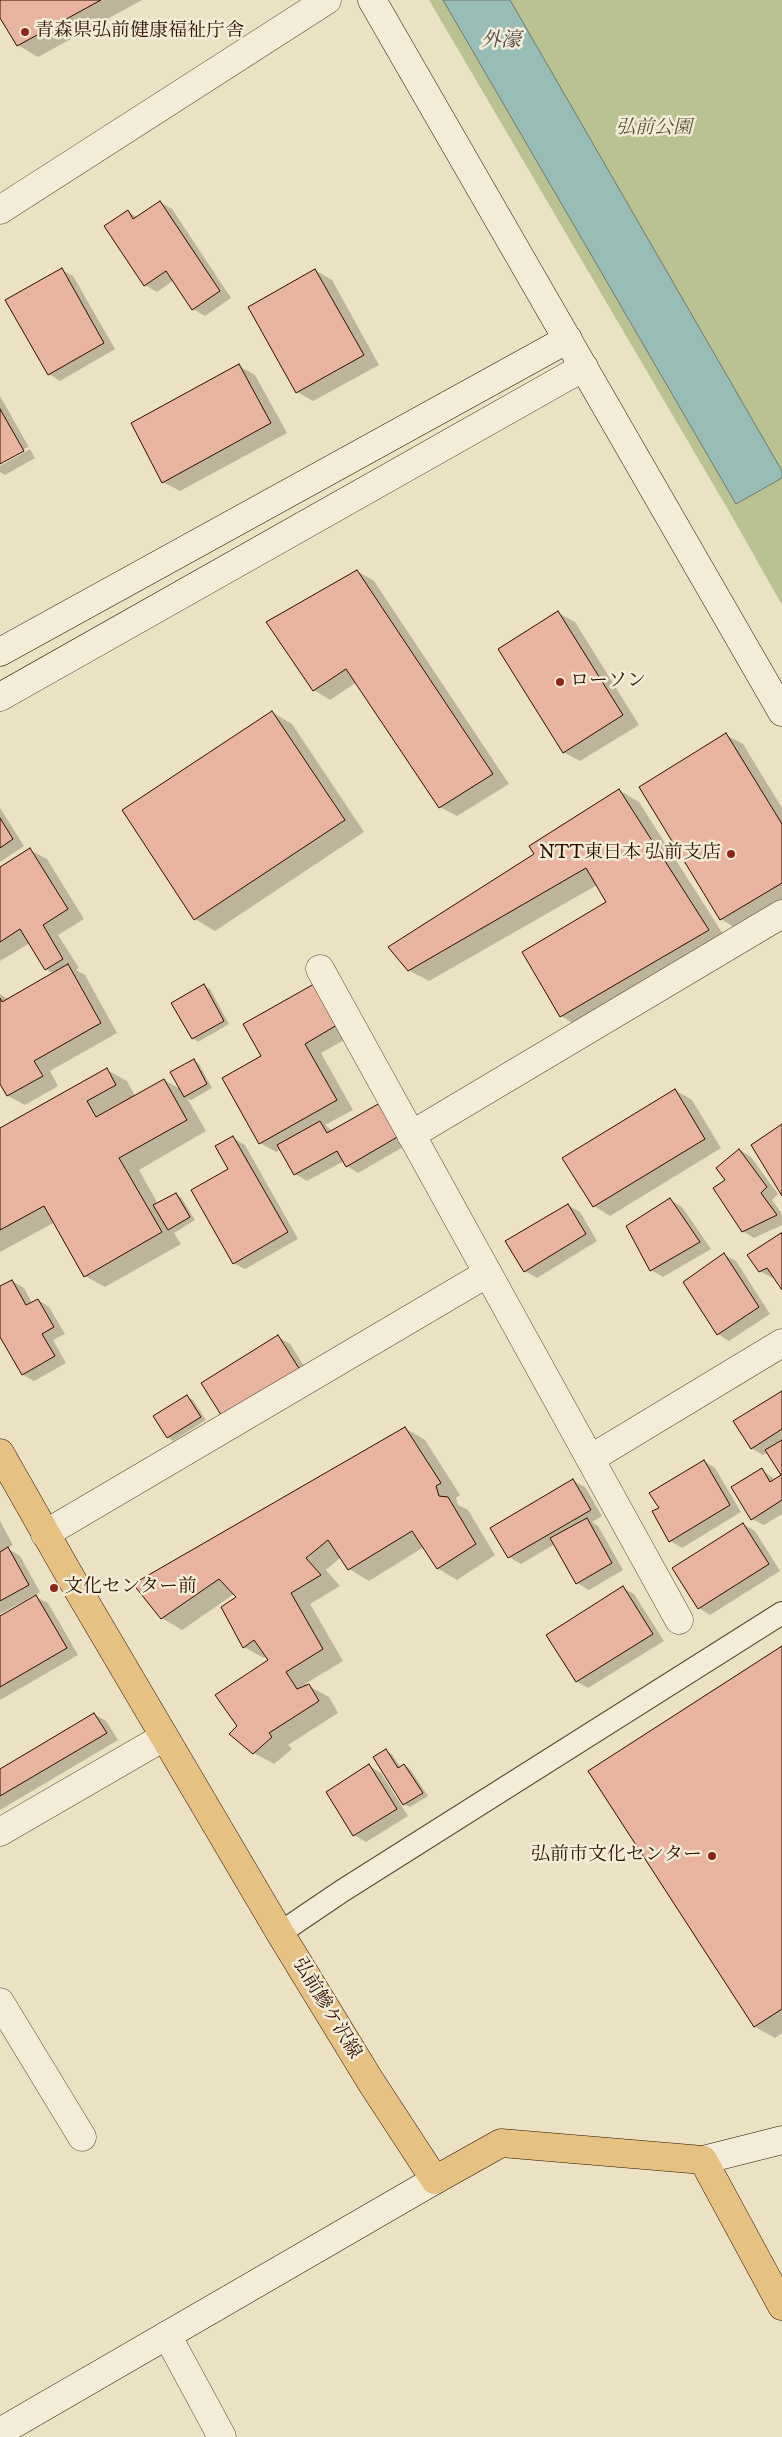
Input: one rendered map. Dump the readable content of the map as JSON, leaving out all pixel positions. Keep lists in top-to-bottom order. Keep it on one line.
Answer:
{"streets":{"main road":["弘前鰺ケ沢線"]},"water":["外濠"],"parks":["弘前公園"],"places":["青森県弘前健康福祉庁舎","ローソン","NTT東日本 弘前支店","文化センター前","弘前市文化センター"]}
